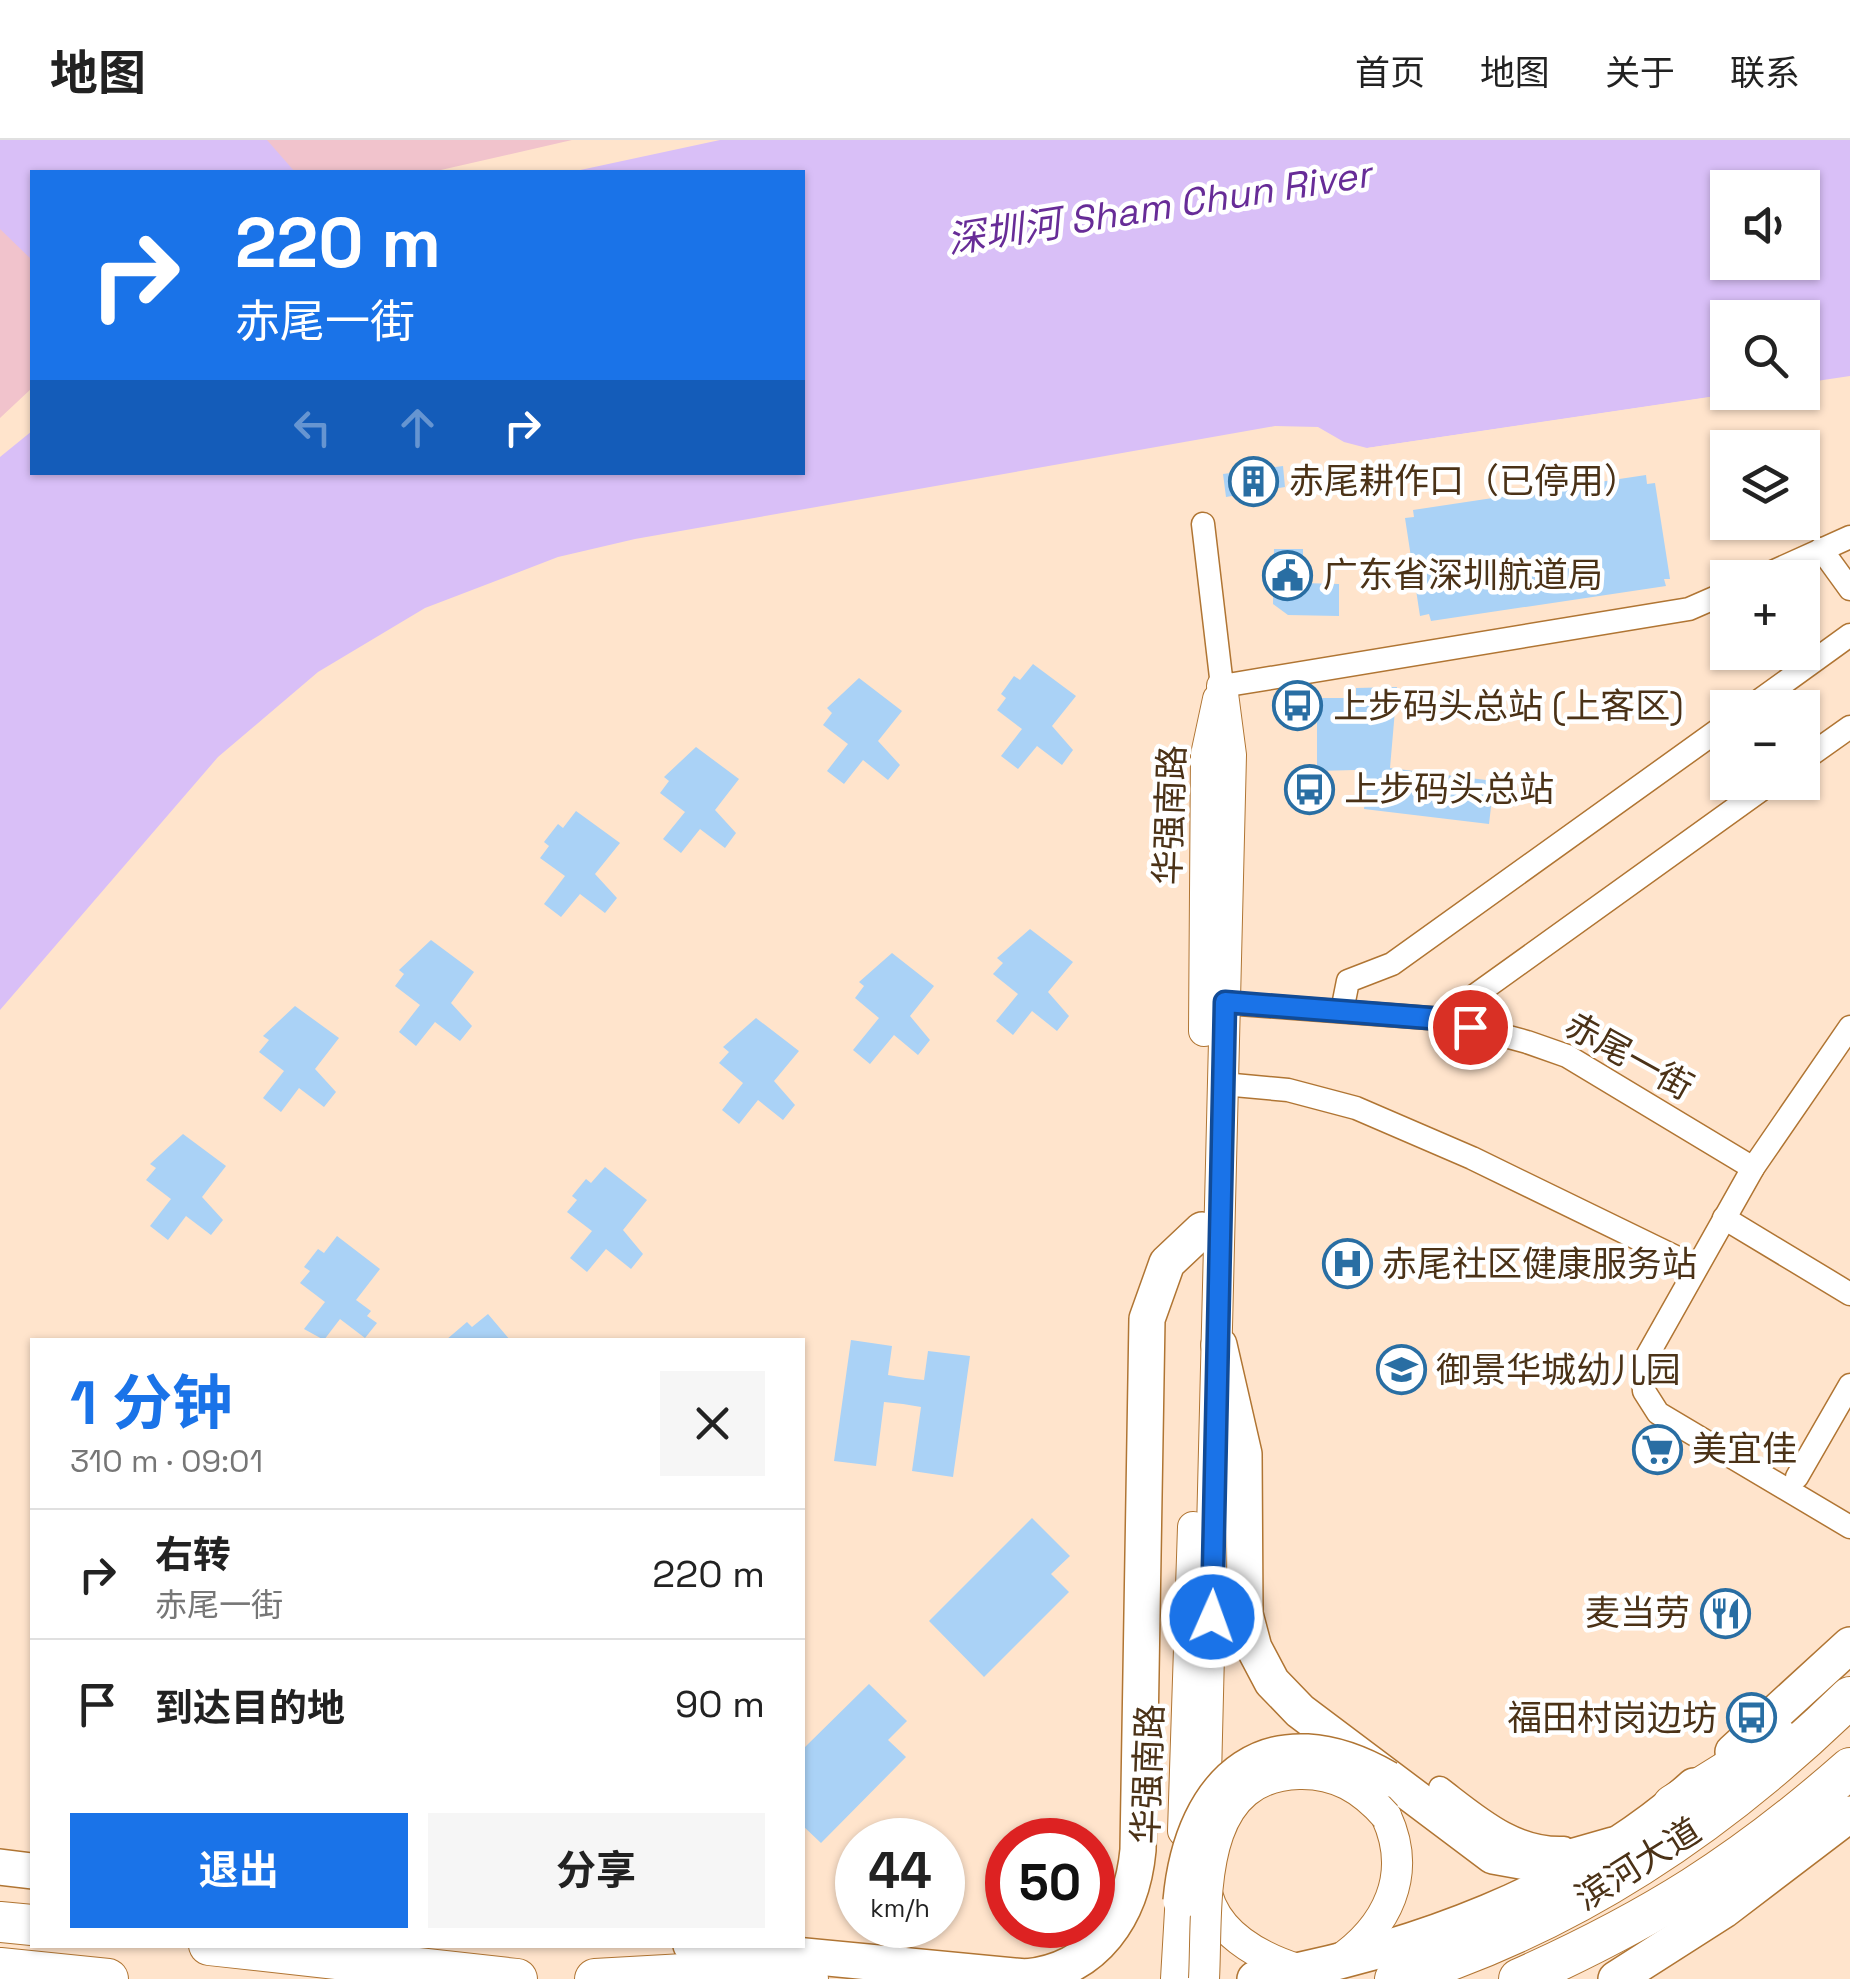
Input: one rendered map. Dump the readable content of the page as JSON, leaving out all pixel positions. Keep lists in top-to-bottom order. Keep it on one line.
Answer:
{"streets":{"highway":["滨河大道"],"main road":["华强南路"],"street":["赤尾一街"]},"crossings":[["华强南路","赤尾一街"]],"water":["深圳河 Sham Chun River"],"places":{"building":["赤尾耕作口（已停用）"],"public building":["广东省深圳航道局"],"bus stop":["上步码头总站 (上客区)","上步码头总站","福田村岗边坊"],"hospital":["赤尾社区健康服务站"],"school or university":["御景华城幼儿园"],"supermarket":["美宜佳"],"restaurant":["麦当劳"]},"page":{"header":"地图","nav":["首页","地图","关于","联系"],"map_buttons":["+","−"],"turn":["220 m","赤尾一街"],"heading":["1 分钟","310 m · 09:01"],"list":[{"name":"右转","note":"赤尾一街","value":"220 m"},{"name":"到达目的地","value":"90 m"}],"buttons":["退出","分享"],"speed":"44 km/h","limit":"50"}}
